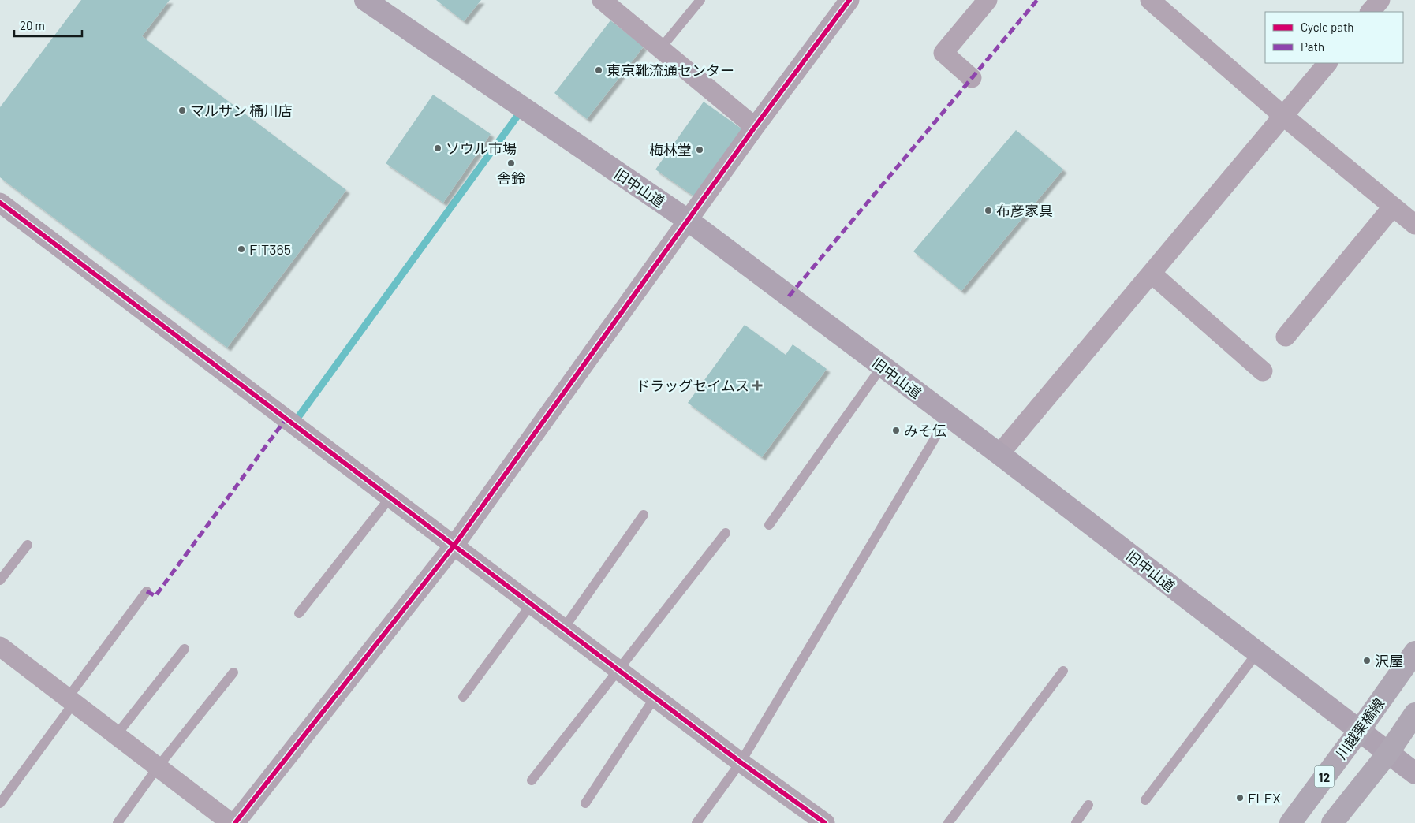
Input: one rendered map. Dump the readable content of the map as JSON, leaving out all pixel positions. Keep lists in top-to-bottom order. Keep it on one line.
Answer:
{"streets":{"main road":["旧中山道","川越栗橋線","12"]},"crossings":[["旧中山道","川越栗橋線"]],"places":{"other":["東京靴流通センター","マルサン 桶川店","ソウル市場","梅林堂","舎鈴","布彦家具","FIT365","みそ伝","沢屋","FLEX"],"health":["ドラッグセイムス"]},"legend":["Cycle path","Path"],"scale_bar":"20 m"}
